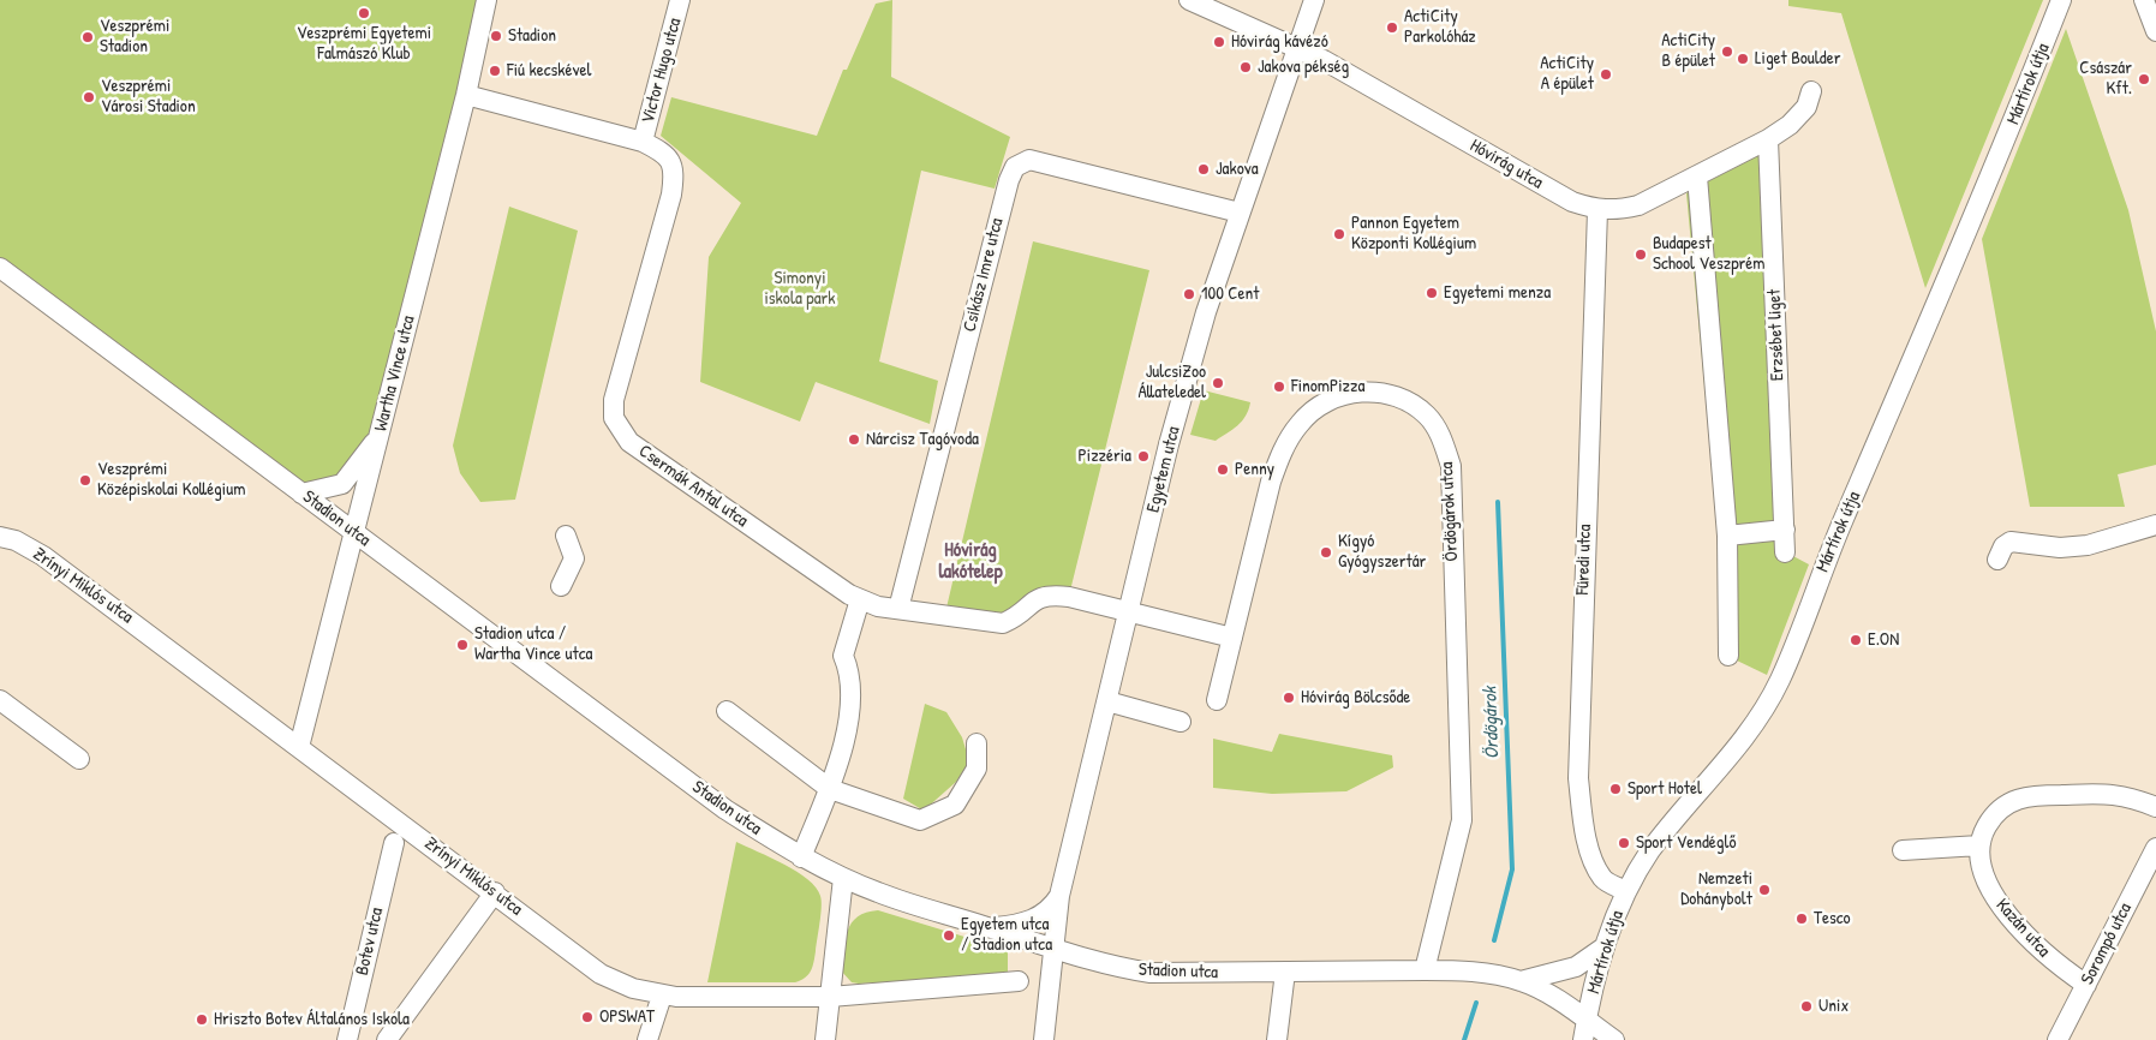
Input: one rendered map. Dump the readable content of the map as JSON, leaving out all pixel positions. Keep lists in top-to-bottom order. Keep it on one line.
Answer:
{"streets":{"street":["Victor Hugo utca","Mártírok útja","Hóvirág utca","Csikász Imre utca","Erzsébet liget","Wartha Vince utca","Egyetem utca","Csermák Antal utca","Ördögárok utca","Stadion utca","Füredi utca","Zrínyi Miklós utca","Kazán utca","Botev utca","Sorompó utca"]},"crossings":[["Victor Hugo utca","Csermák Antal utca"],["Mártírok útja","Stadion utca"],["Mártírok útja","Füredi utca"],["Hóvirág utca","Erzsébet liget"],["Hóvirág utca","Egyetem utca"],["Hóvirág utca","Füredi utca"],["Csikász Imre utca","Egyetem utca"],["Csikász Imre utca","Csermák Antal utca"],["Wartha Vince utca","Csermák Antal utca"],["Wartha Vince utca","Stadion utca"],["Wartha Vince utca","Zrínyi Miklós utca"],["Egyetem utca","Csermák Antal utca"],["Egyetem utca","Stadion utca"],["Csermák Antal utca","Ördögárok utca"],["Ördögárok utca","Stadion utca"],["Kazán utca","Sorompó utca"]],"districts":["Hóvirág lakótelep"],"water":["Ördögárok"],"parks":["Simonyi iskola park"],"places":["Veszprémi Egyetemi Falmászó Klub","ActiCity Parkolóház","Stadion","Veszprémi Stadion","Hóvirág kávézó","ActiCity B épület","Liget Boulder","Jakova pékség","Fiú kecskével","ActiCity A épület","Császár Kft.","Veszprémi Városi Stadion","Jakova","Pannon Egyetem Központi Kollégium","Budapest School Veszprém","Egyetemi menza","100 Cent","JulcsiZoo Állateledel","FinomPizza","Nárcisz Tagóvoda","Pizzéria","Penny","Veszprémi Középiskolai Kollégium","Kígyó Gyógyszertár","E.ON","Stadion utca / Wartha Vince utca","Hóvirág Bölcsőde","Sport Hotel","Sport Vendéglő","Nemzeti Dohánybolt","Tesco","Egyetem utca / Stadion utca","Unix","OPSWAT","Hriszto Botev Általános Iskola"]}
